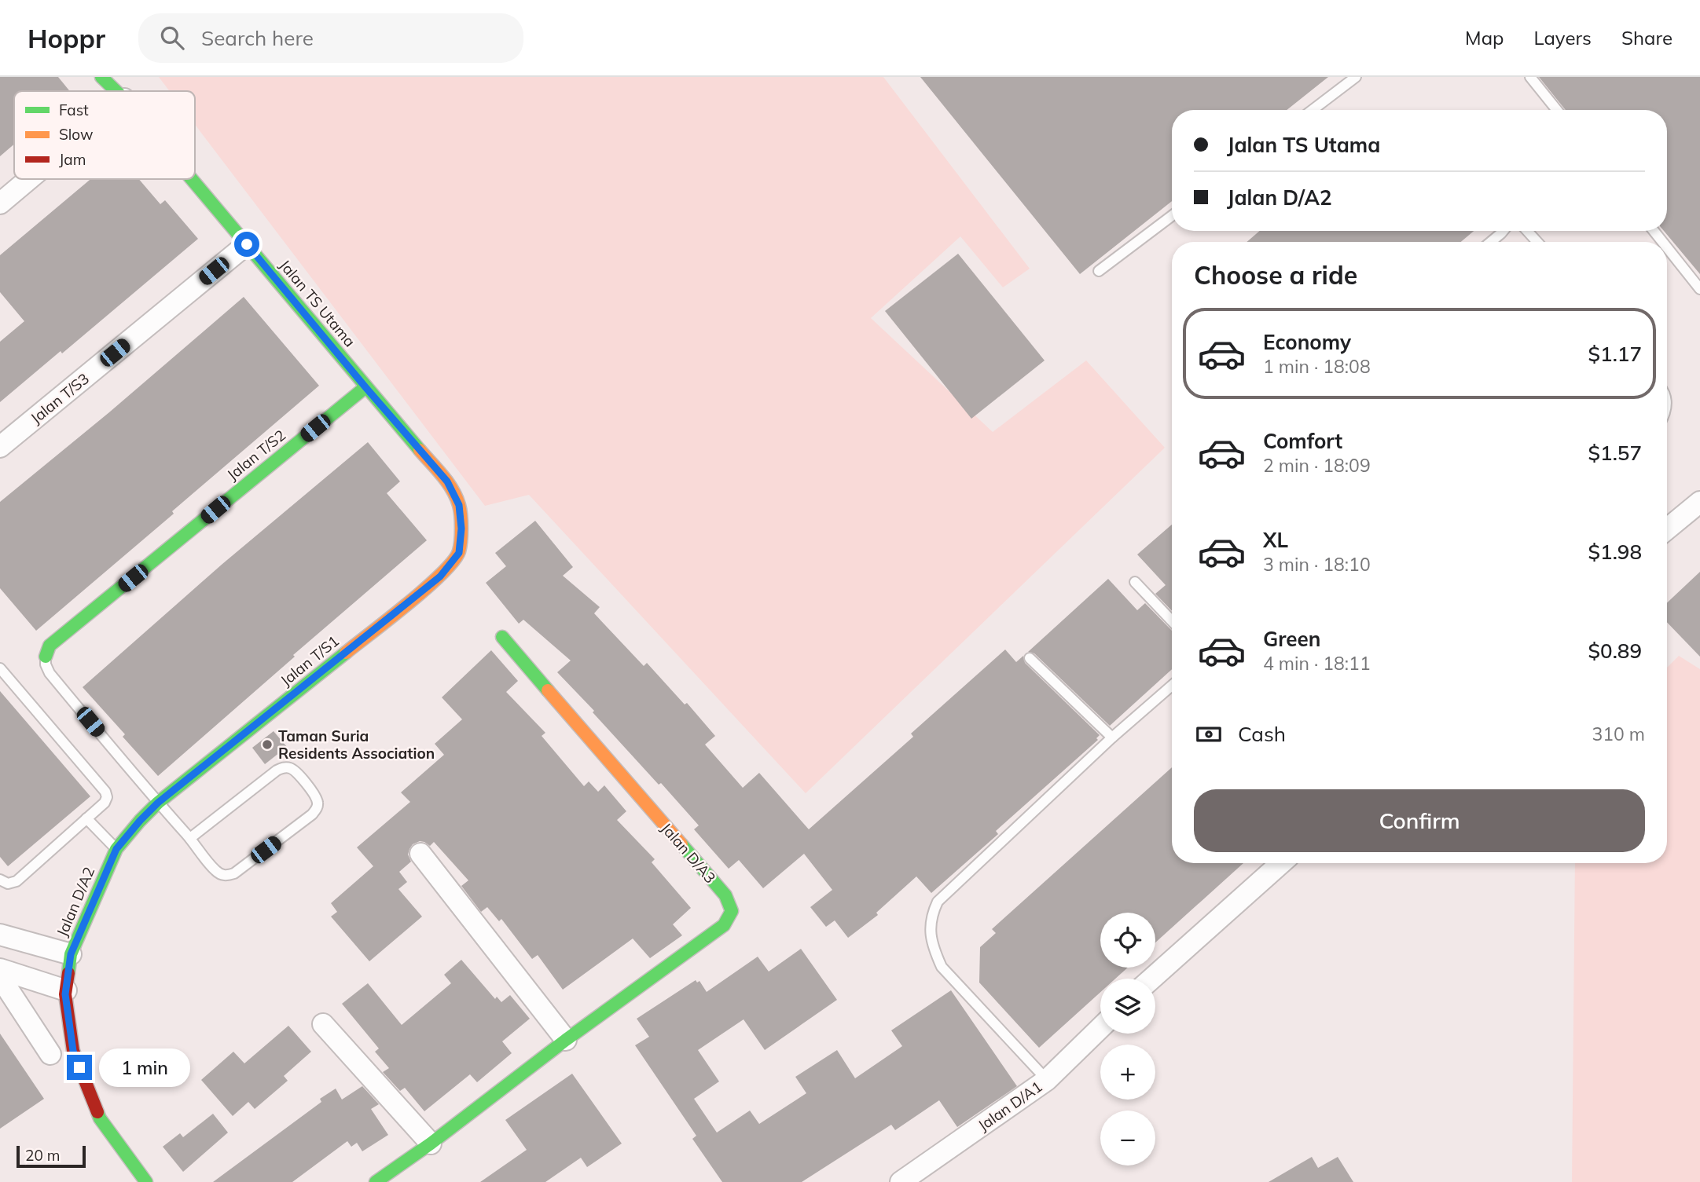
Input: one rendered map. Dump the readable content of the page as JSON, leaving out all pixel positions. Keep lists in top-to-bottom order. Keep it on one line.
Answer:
{"streets":{"street":["Jalan TS Utama","Jalan T/S3","Jalan T/S2","Jalan T/S1","Jalan D/A3","Jalan D/A2","Jalan D/A1"]},"crossings":[["Jalan TS Utama","Jalan T/S3"],["Jalan TS Utama","Jalan T/S2"],["Jalan TS Utama","Jalan T/S1"],["Jalan T/S1","Jalan D/A2"]],"places":["Taman Suria Residents Association"],"legend":["Fast","Slow","Jam"],"scale_bar":"20 m","page":{"header":"Hoppr","search":"Search here","nav":["Map","Layers","Share"],"banner":["Jalan TS Utama","Jalan D/A2"],"heading":"Choose a ride","list":[{"name":"Economy","note":"1 min · 18:08","value":"$1.17"},{"name":"Comfort","note":"2 min · 18:09","value":"$1.57"},{"name":"XL","note":"3 min · 18:10","value":"$1.98"},{"name":"Green","note":"4 min · 18:11","value":"$0.89"}],"pay":["Cash","310 m"],"buttons":"Confirm","map_buttons":["+","−"],"bubble":"1 min","scale":"20 m"}}
